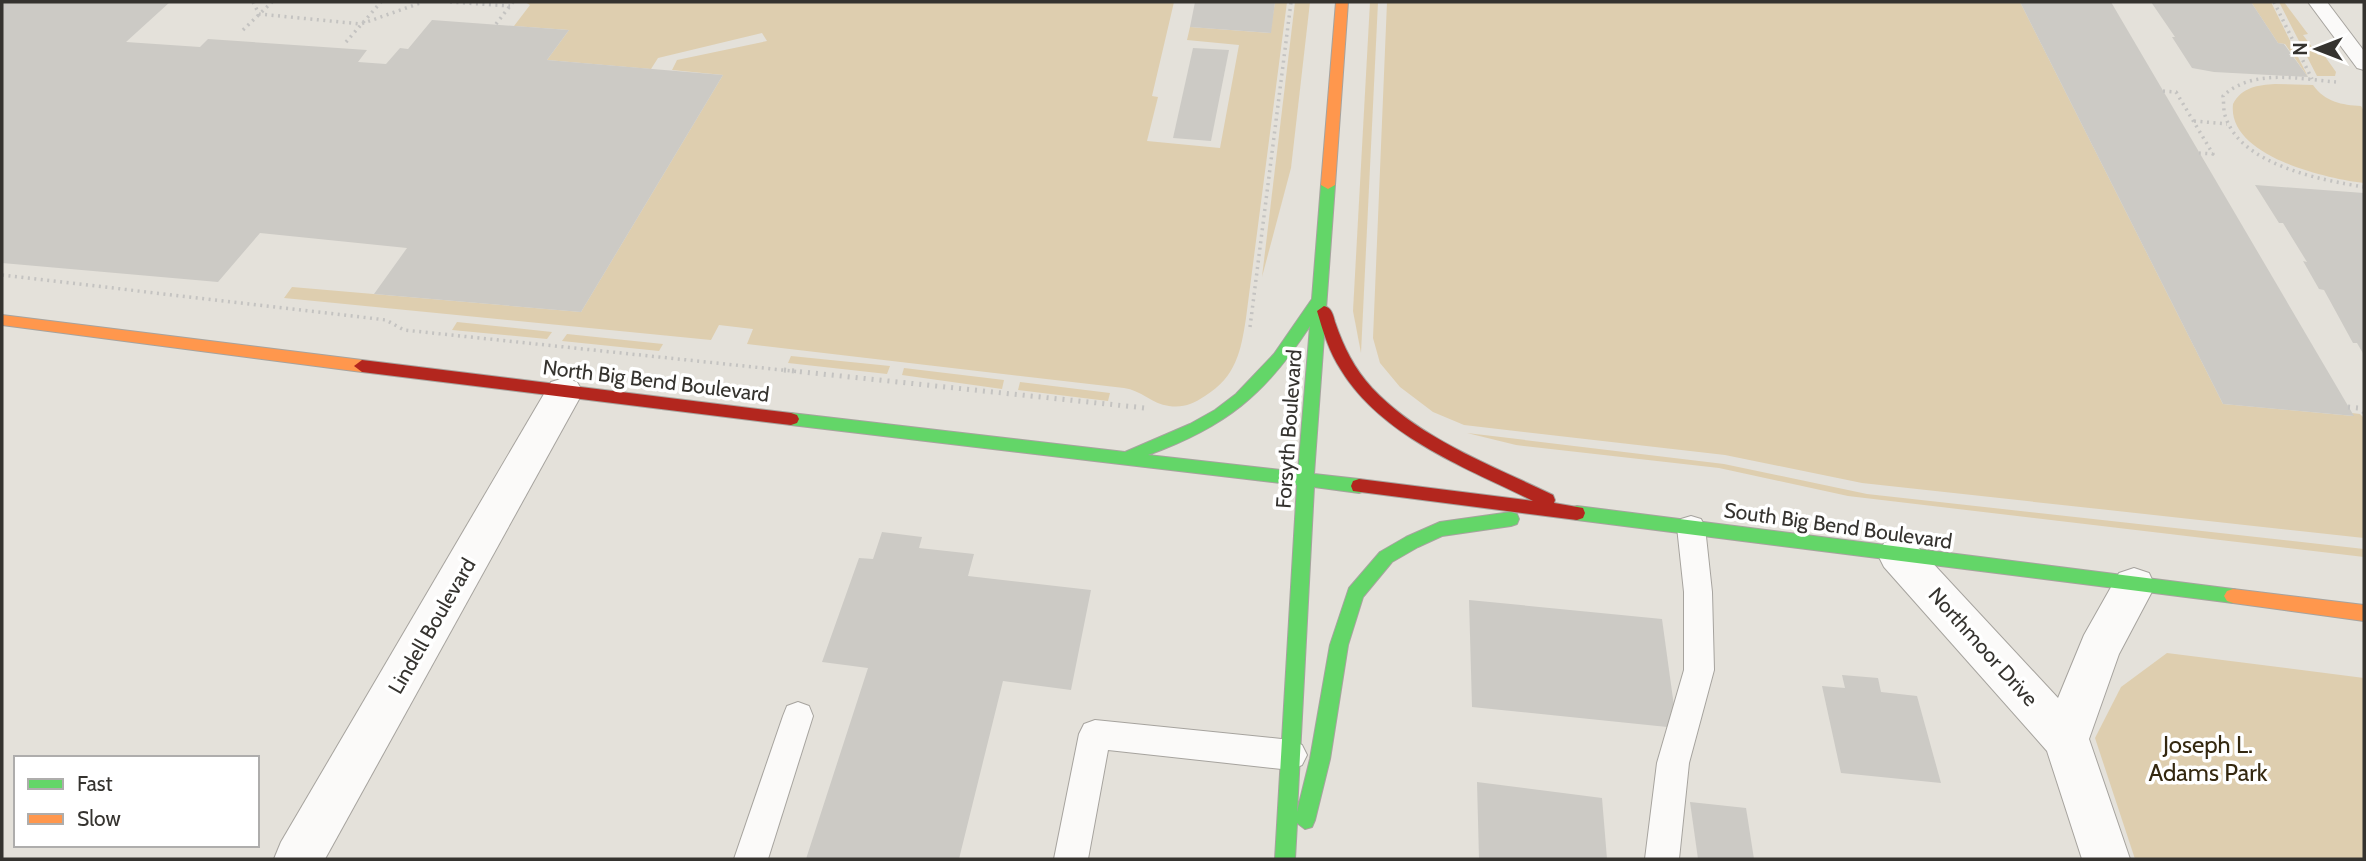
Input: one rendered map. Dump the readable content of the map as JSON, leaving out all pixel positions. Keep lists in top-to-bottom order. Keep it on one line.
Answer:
{"streets":{"main road":["North Big Bend Boulevard","Forsyth Boulevard","South Big Bend Boulevard"],"street":["Lindell Boulevard","Northmoor Drive"]},"crossings":[["North Big Bend Boulevard","Forsyth Boulevard"],["North Big Bend Boulevard","South Big Bend Boulevard"],["North Big Bend Boulevard","Lindell Boulevard"],["Forsyth Boulevard","South Big Bend Boulevard"],["South Big Bend Boulevard","Northmoor Drive"]],"parks":["Joseph L. Adams Park"],"legend":["Fast","Slow"],"north":"left"}
